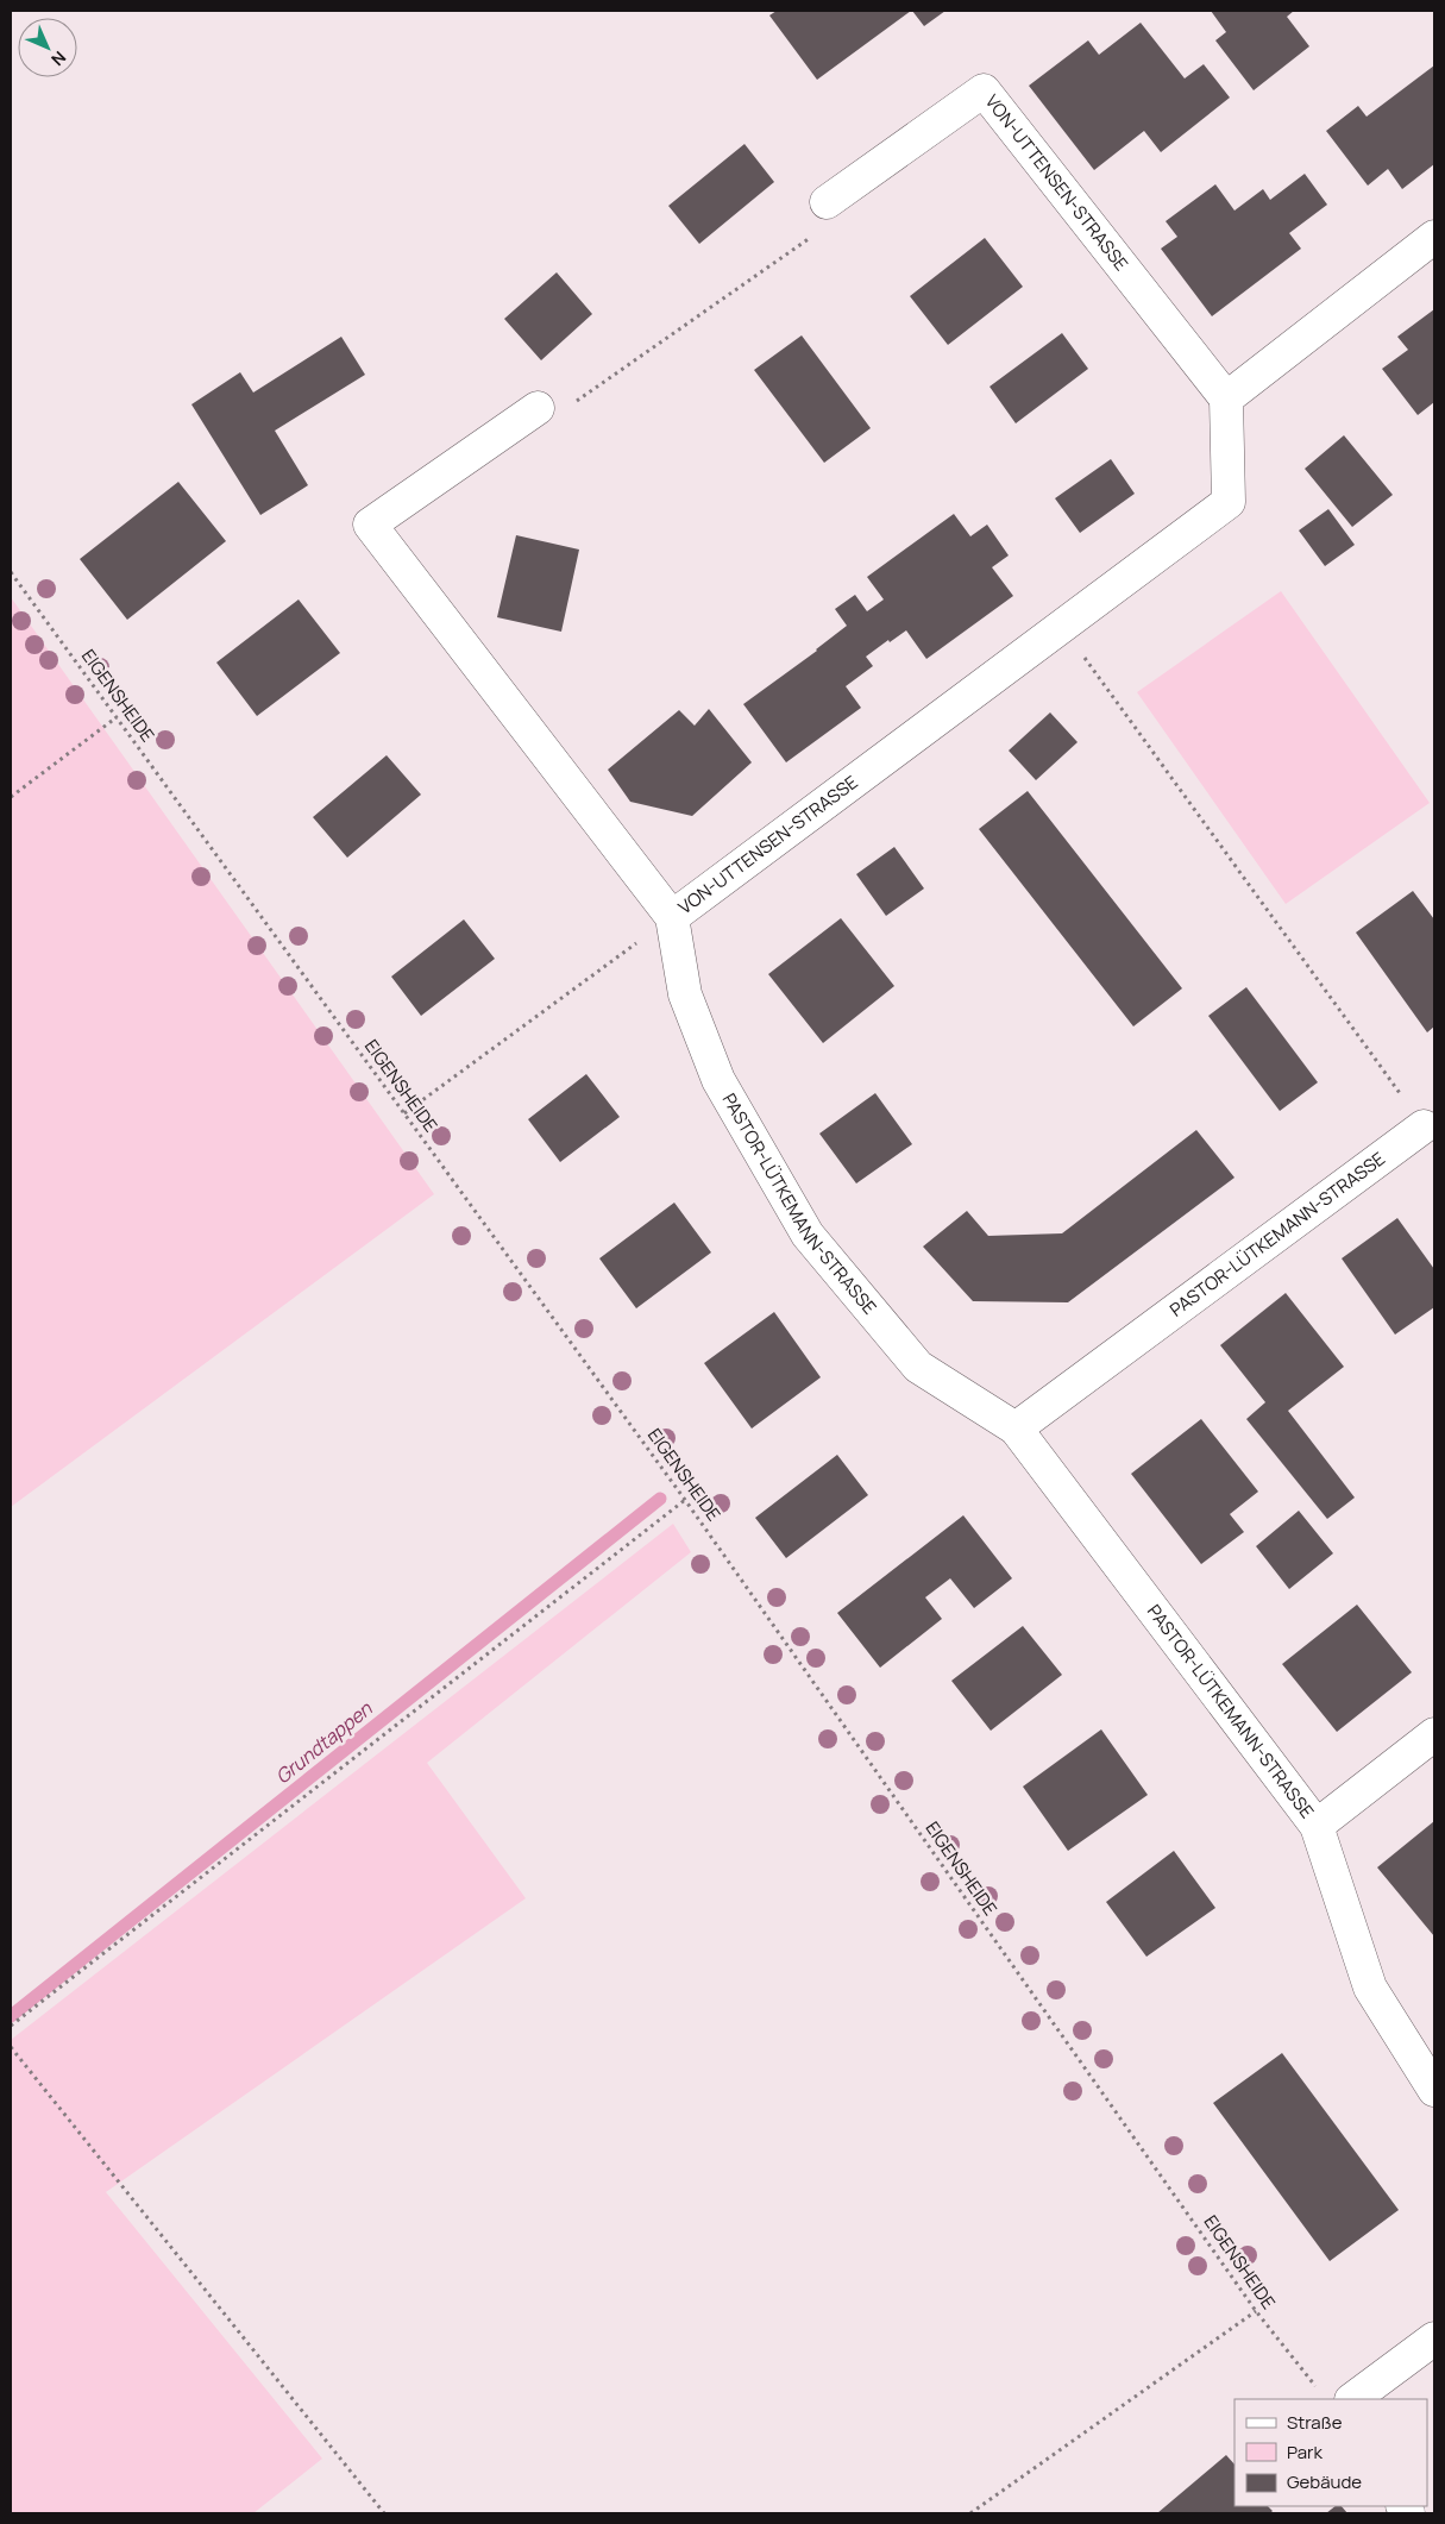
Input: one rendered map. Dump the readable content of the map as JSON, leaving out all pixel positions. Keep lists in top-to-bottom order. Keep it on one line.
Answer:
{"streets":{"street":["VON-UTTENSEN-STRASSE","PASTOR-LÜTKEMANN-STRASSE"],"path":["EIGENSHEIDE"]},"crossings":[["VON-UTTENSEN-STRASSE","PASTOR-LÜTKEMANN-STRASSE"]],"water":["Grundtappen"],"legend":["Straße","Park","Gebäude"],"north":"bottom right"}
